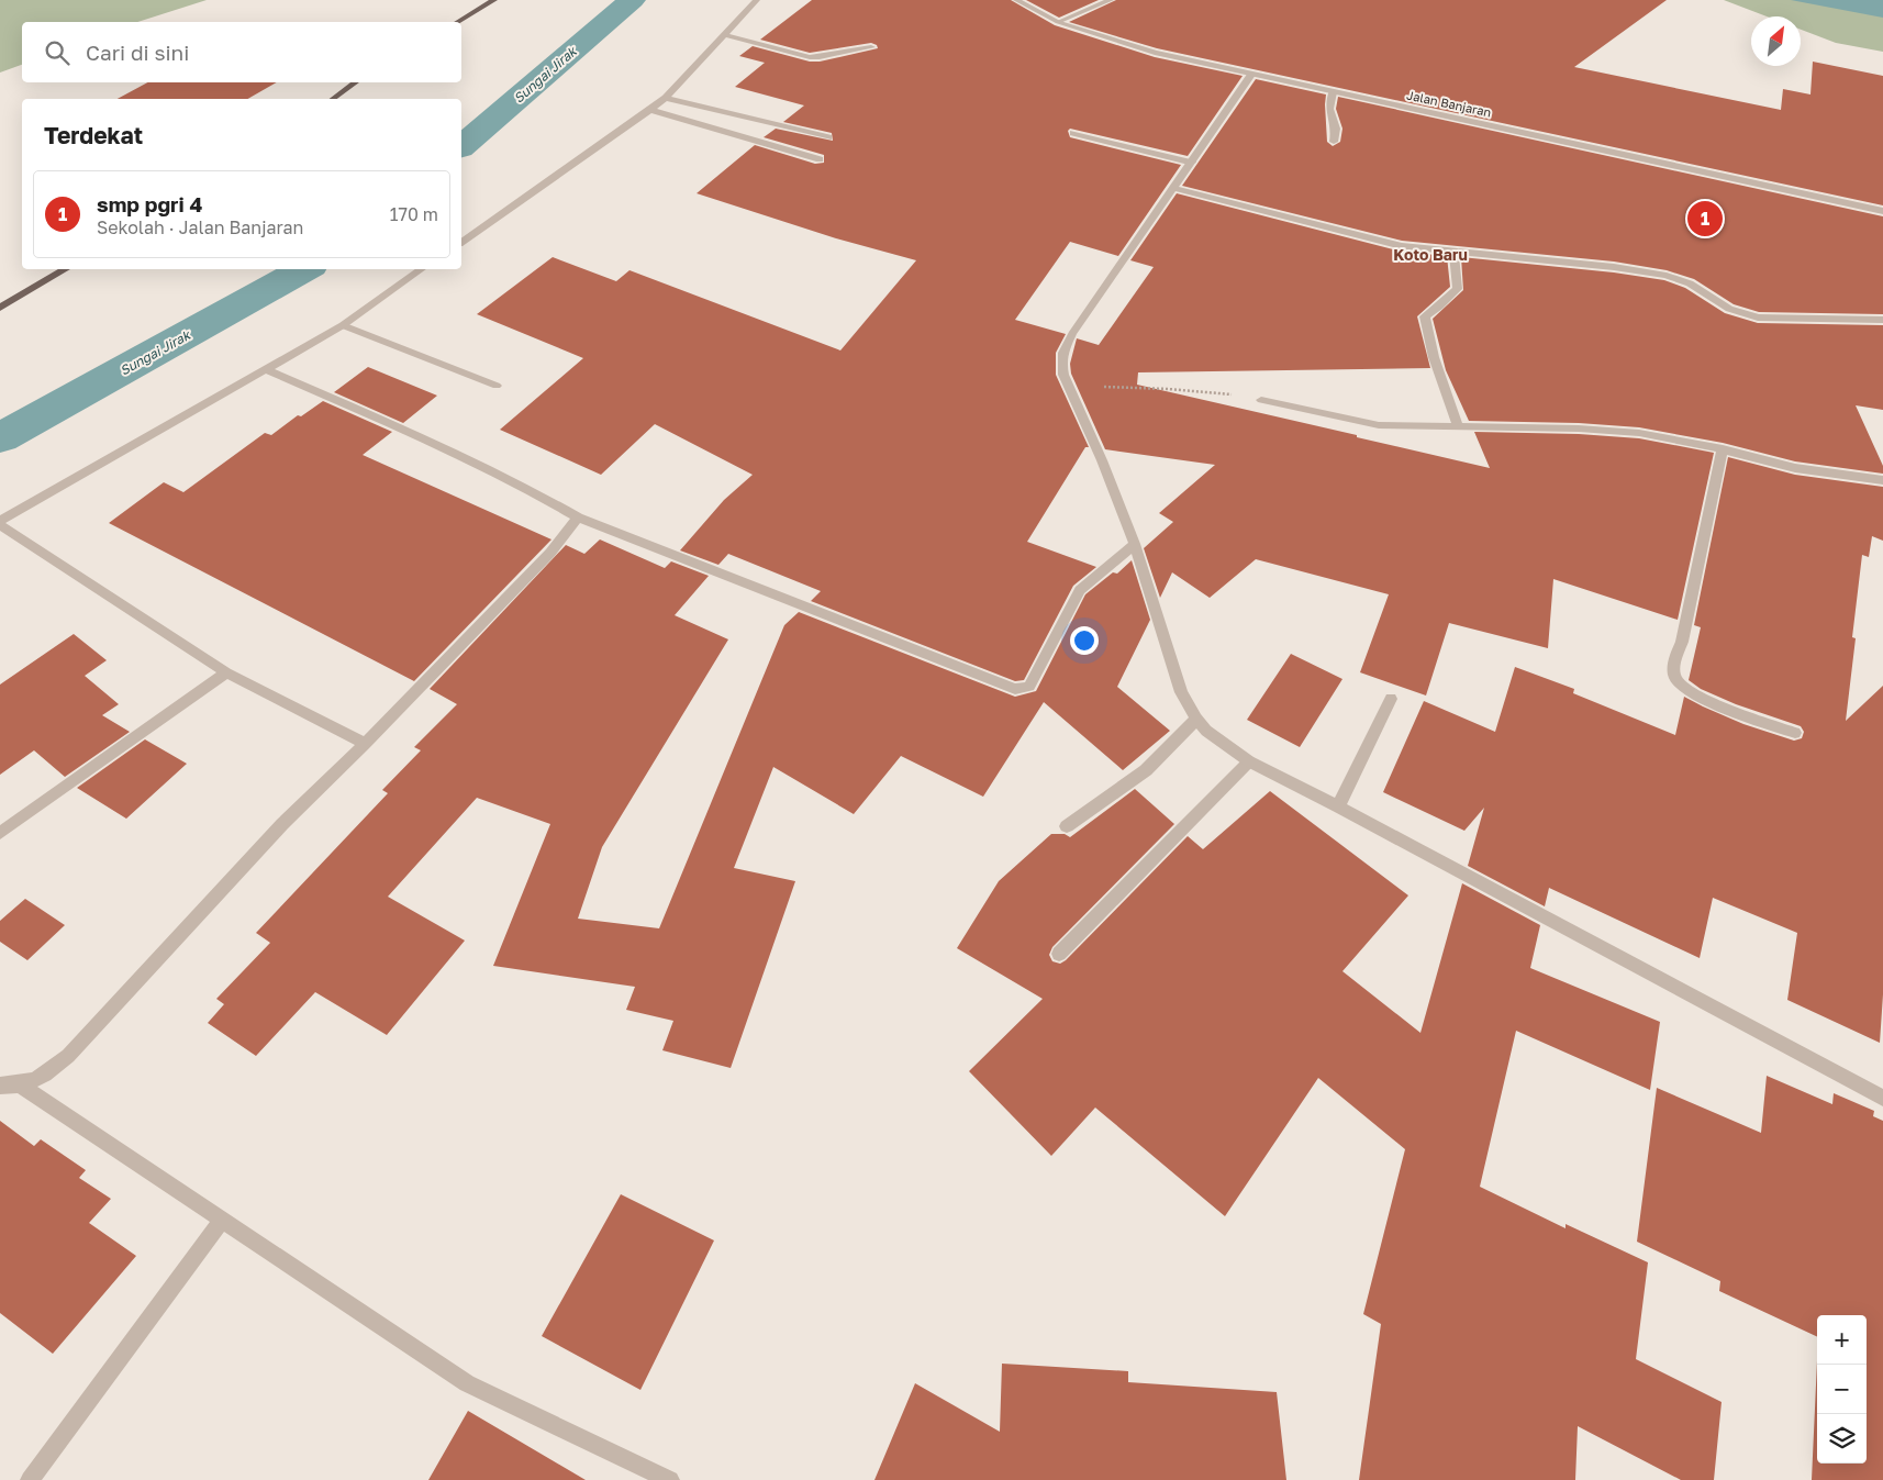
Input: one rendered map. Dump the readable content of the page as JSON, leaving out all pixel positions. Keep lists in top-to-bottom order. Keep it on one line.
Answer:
{"streets":{"street":["Jalan Banjaran"]},"districts":["Koto Baru"],"water":["Sungai Jirak"],"north":"top right","page":{"search":"Cari di sini","heading":"Terdekat","list":[{"mark":"1","name":"smp pgri 4","note":"Sekolah · Jalan Banjaran","value":"170 m"}],"pins":"1","map_buttons":["+","−"]}}
